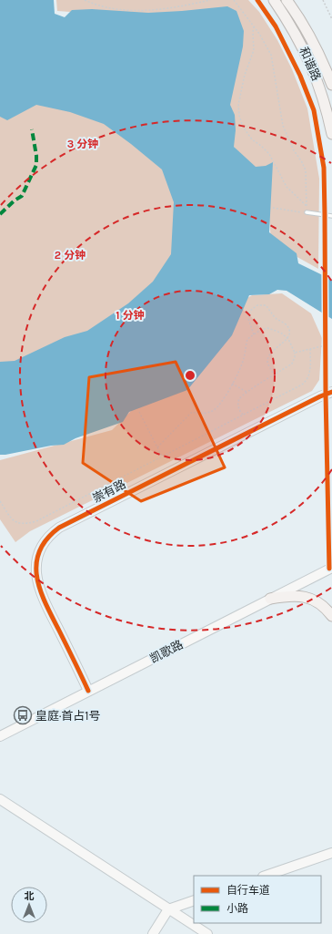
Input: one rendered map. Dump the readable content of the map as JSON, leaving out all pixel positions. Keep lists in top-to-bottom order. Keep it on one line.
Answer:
{"streets":{"main road":["和谐路"],"street":["崇有路","凯歌路"]},"crossings":[["崇有路","凯歌路"]],"places":{"bus stop":["皇庭·首占1号"]},"legend":["自行车道","小路"],"north":"top","rings":["3 分钟","2 分钟","1 分钟"]}
